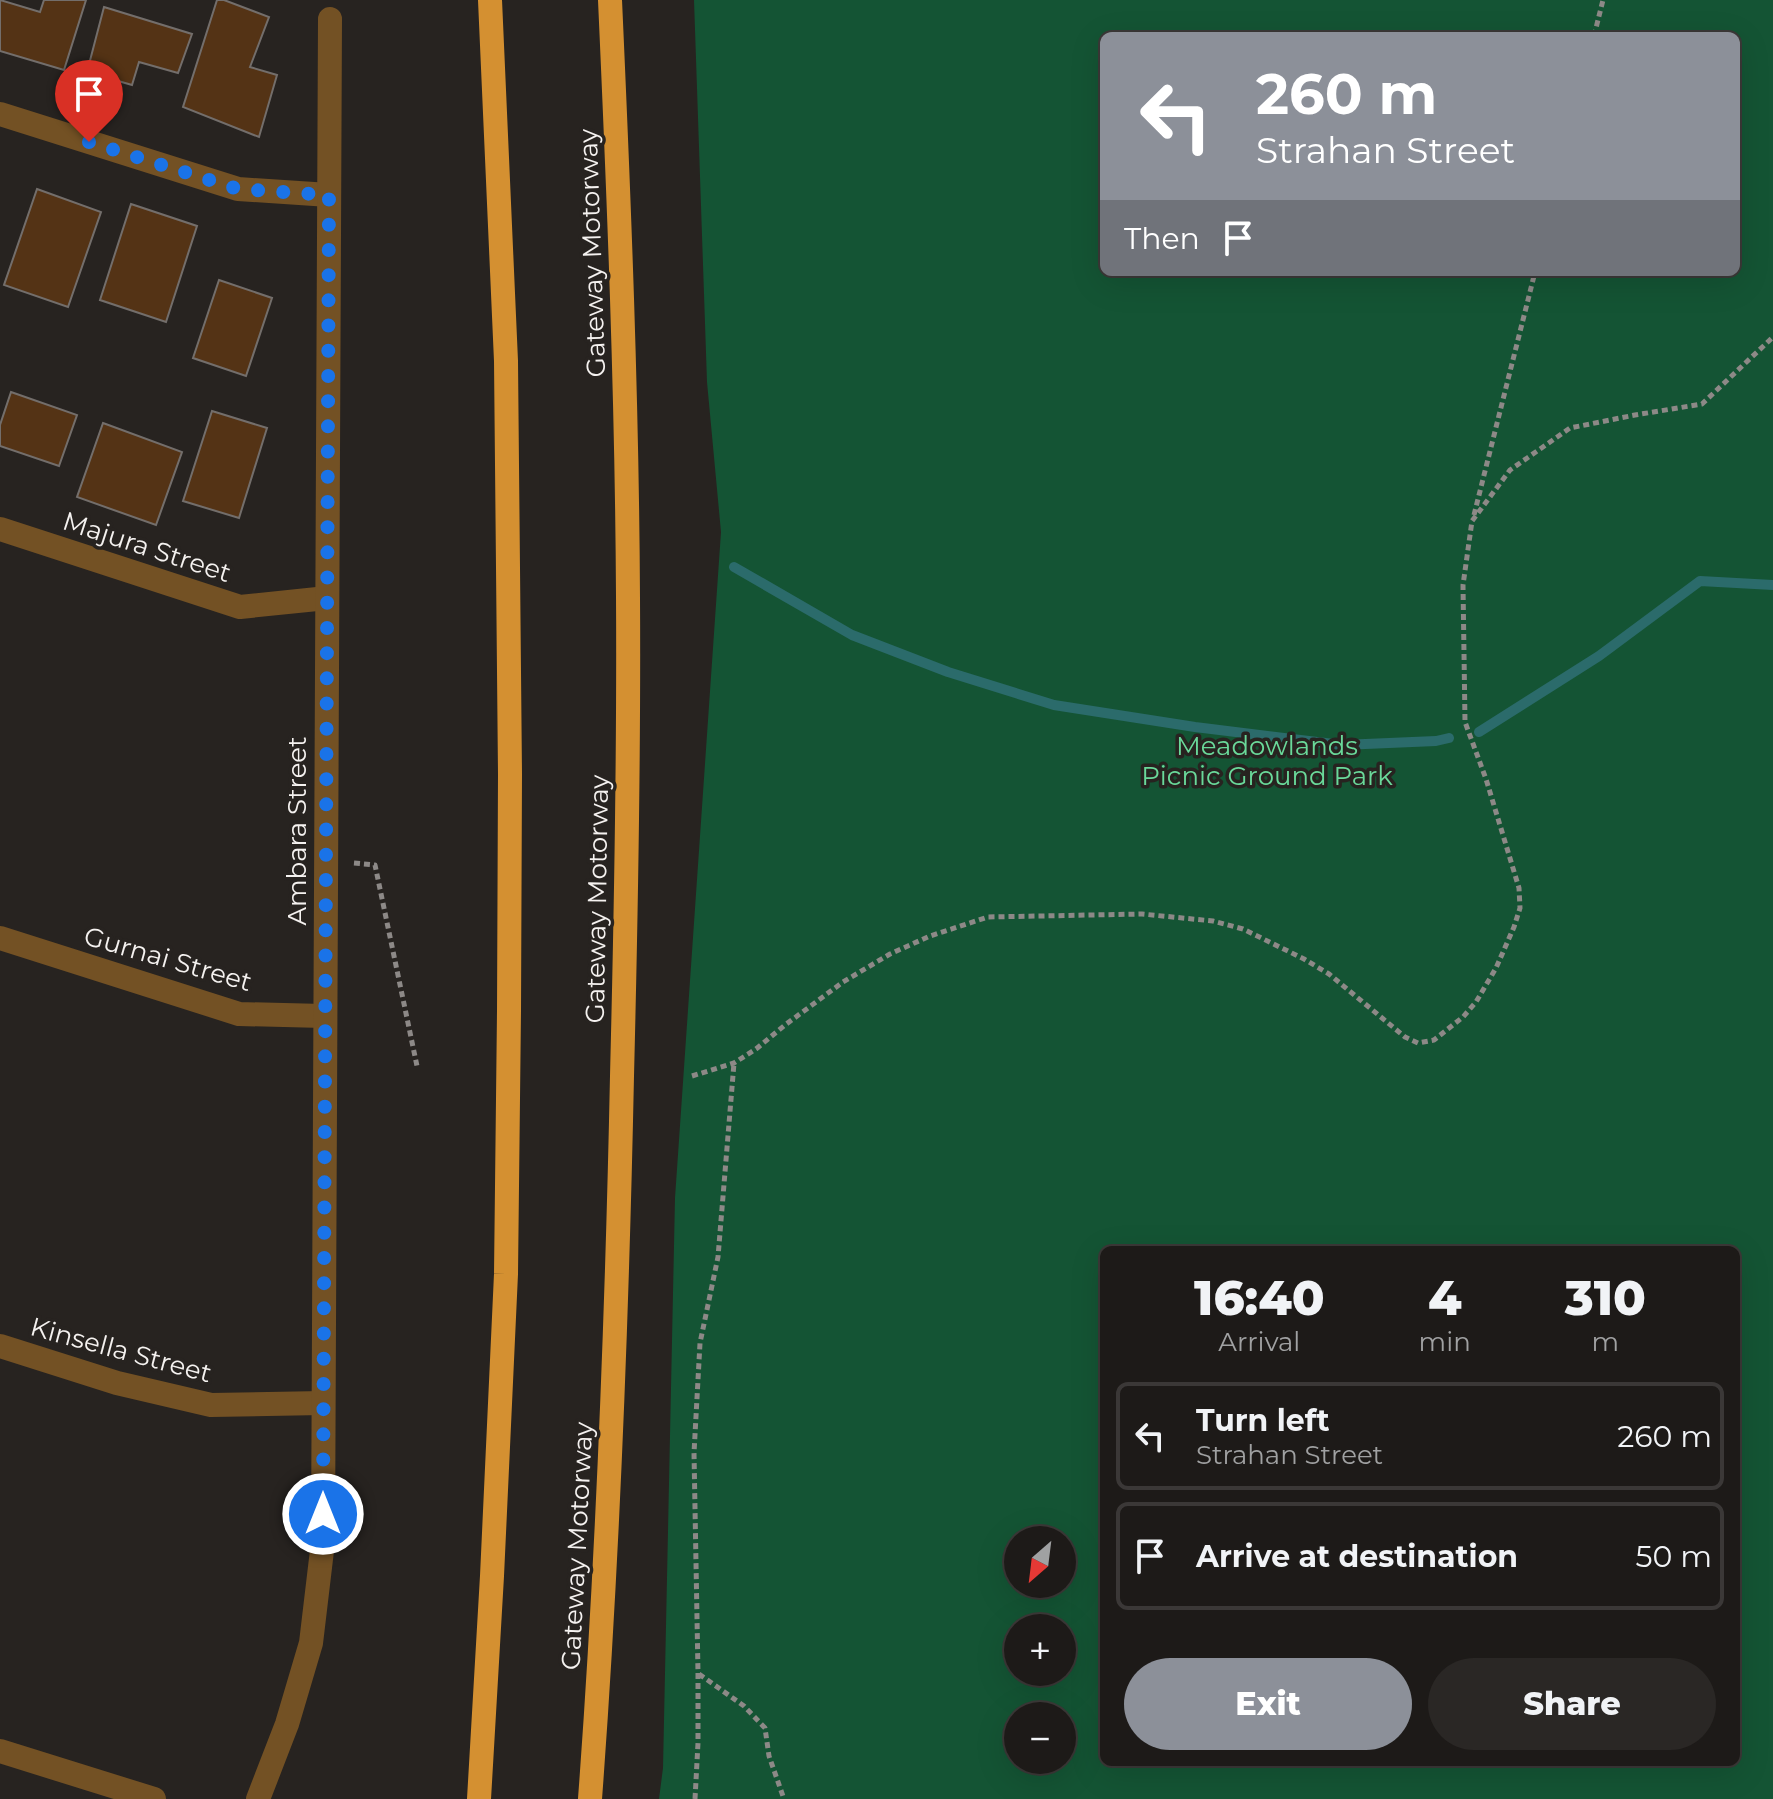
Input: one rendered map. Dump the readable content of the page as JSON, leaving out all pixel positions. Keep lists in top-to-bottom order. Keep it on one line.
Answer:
{"streets":{"highway":["Gateway Motorway"],"street":["Majura Street","Ambara Street","Gurnai Street","Kinsella Street"]},"crossings":[["Majura Street","Ambara Street"],["Ambara Street","Gurnai Street"],["Ambara Street","Kinsella Street"]],"parks":["Meadowlands Picnic Ground Park"],"north":"bottom left","page":{"turn":["260 m","Strahan Street"],"then":"Then","eta":["16:40","Arrival","4","min","310","m"],"list":[{"name":"Turn left","note":"Strahan Street","value":"260 m"},{"name":"Arrive at destination","value":"50 m"}],"map_buttons":["+","−"],"buttons":["Exit","Share"]}}
